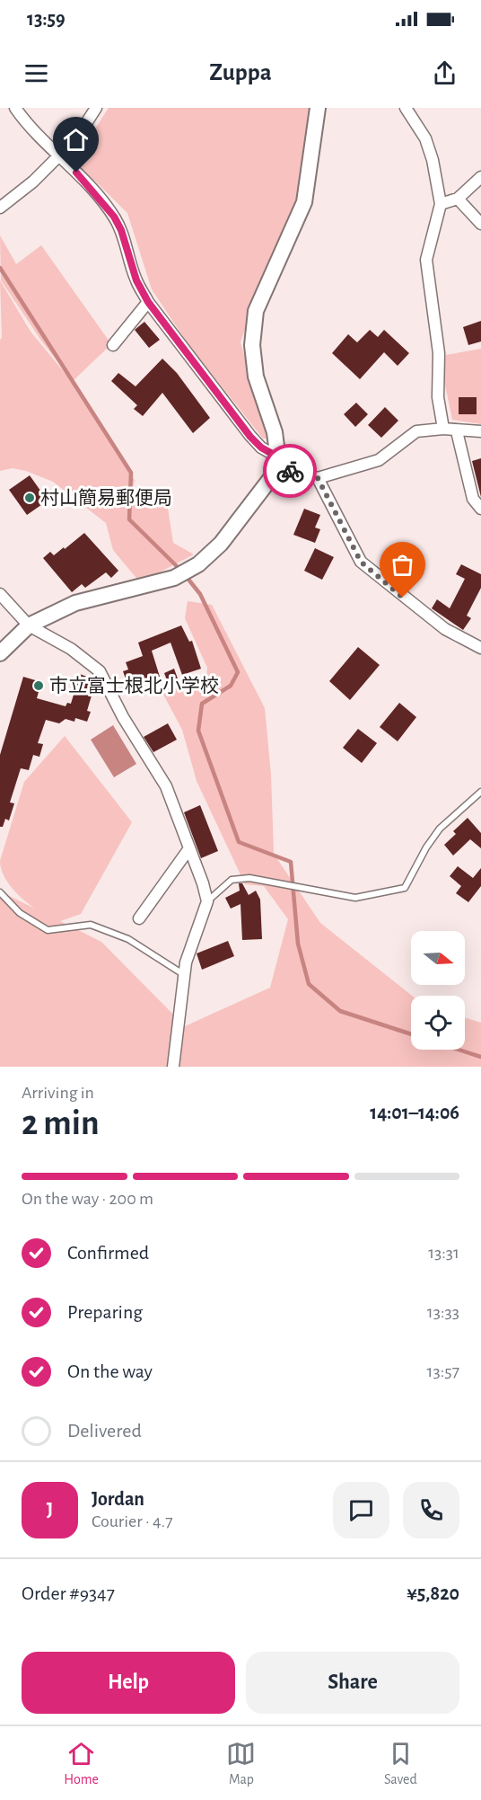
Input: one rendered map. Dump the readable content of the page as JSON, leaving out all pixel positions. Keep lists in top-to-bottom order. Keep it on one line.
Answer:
{"places":["村山簡易郵便局","市立富士根北小学校"],"north":"right","page":{"status":"13:59","header":"Zuppa","heading":["2 min","Arriving in","14:01–14:06"],"panel":["Jordan","Courier · 4.7","Order #9347","¥5,820"],"bar":"On the way · 200 m","list":[["Confirmed","13:31"],["Preparing","13:33"],["On the way","13:57"],"Delivered"],"round":"J","buttons":["Help","Share"],"tabs":["Home","Map","Saved"]}}
